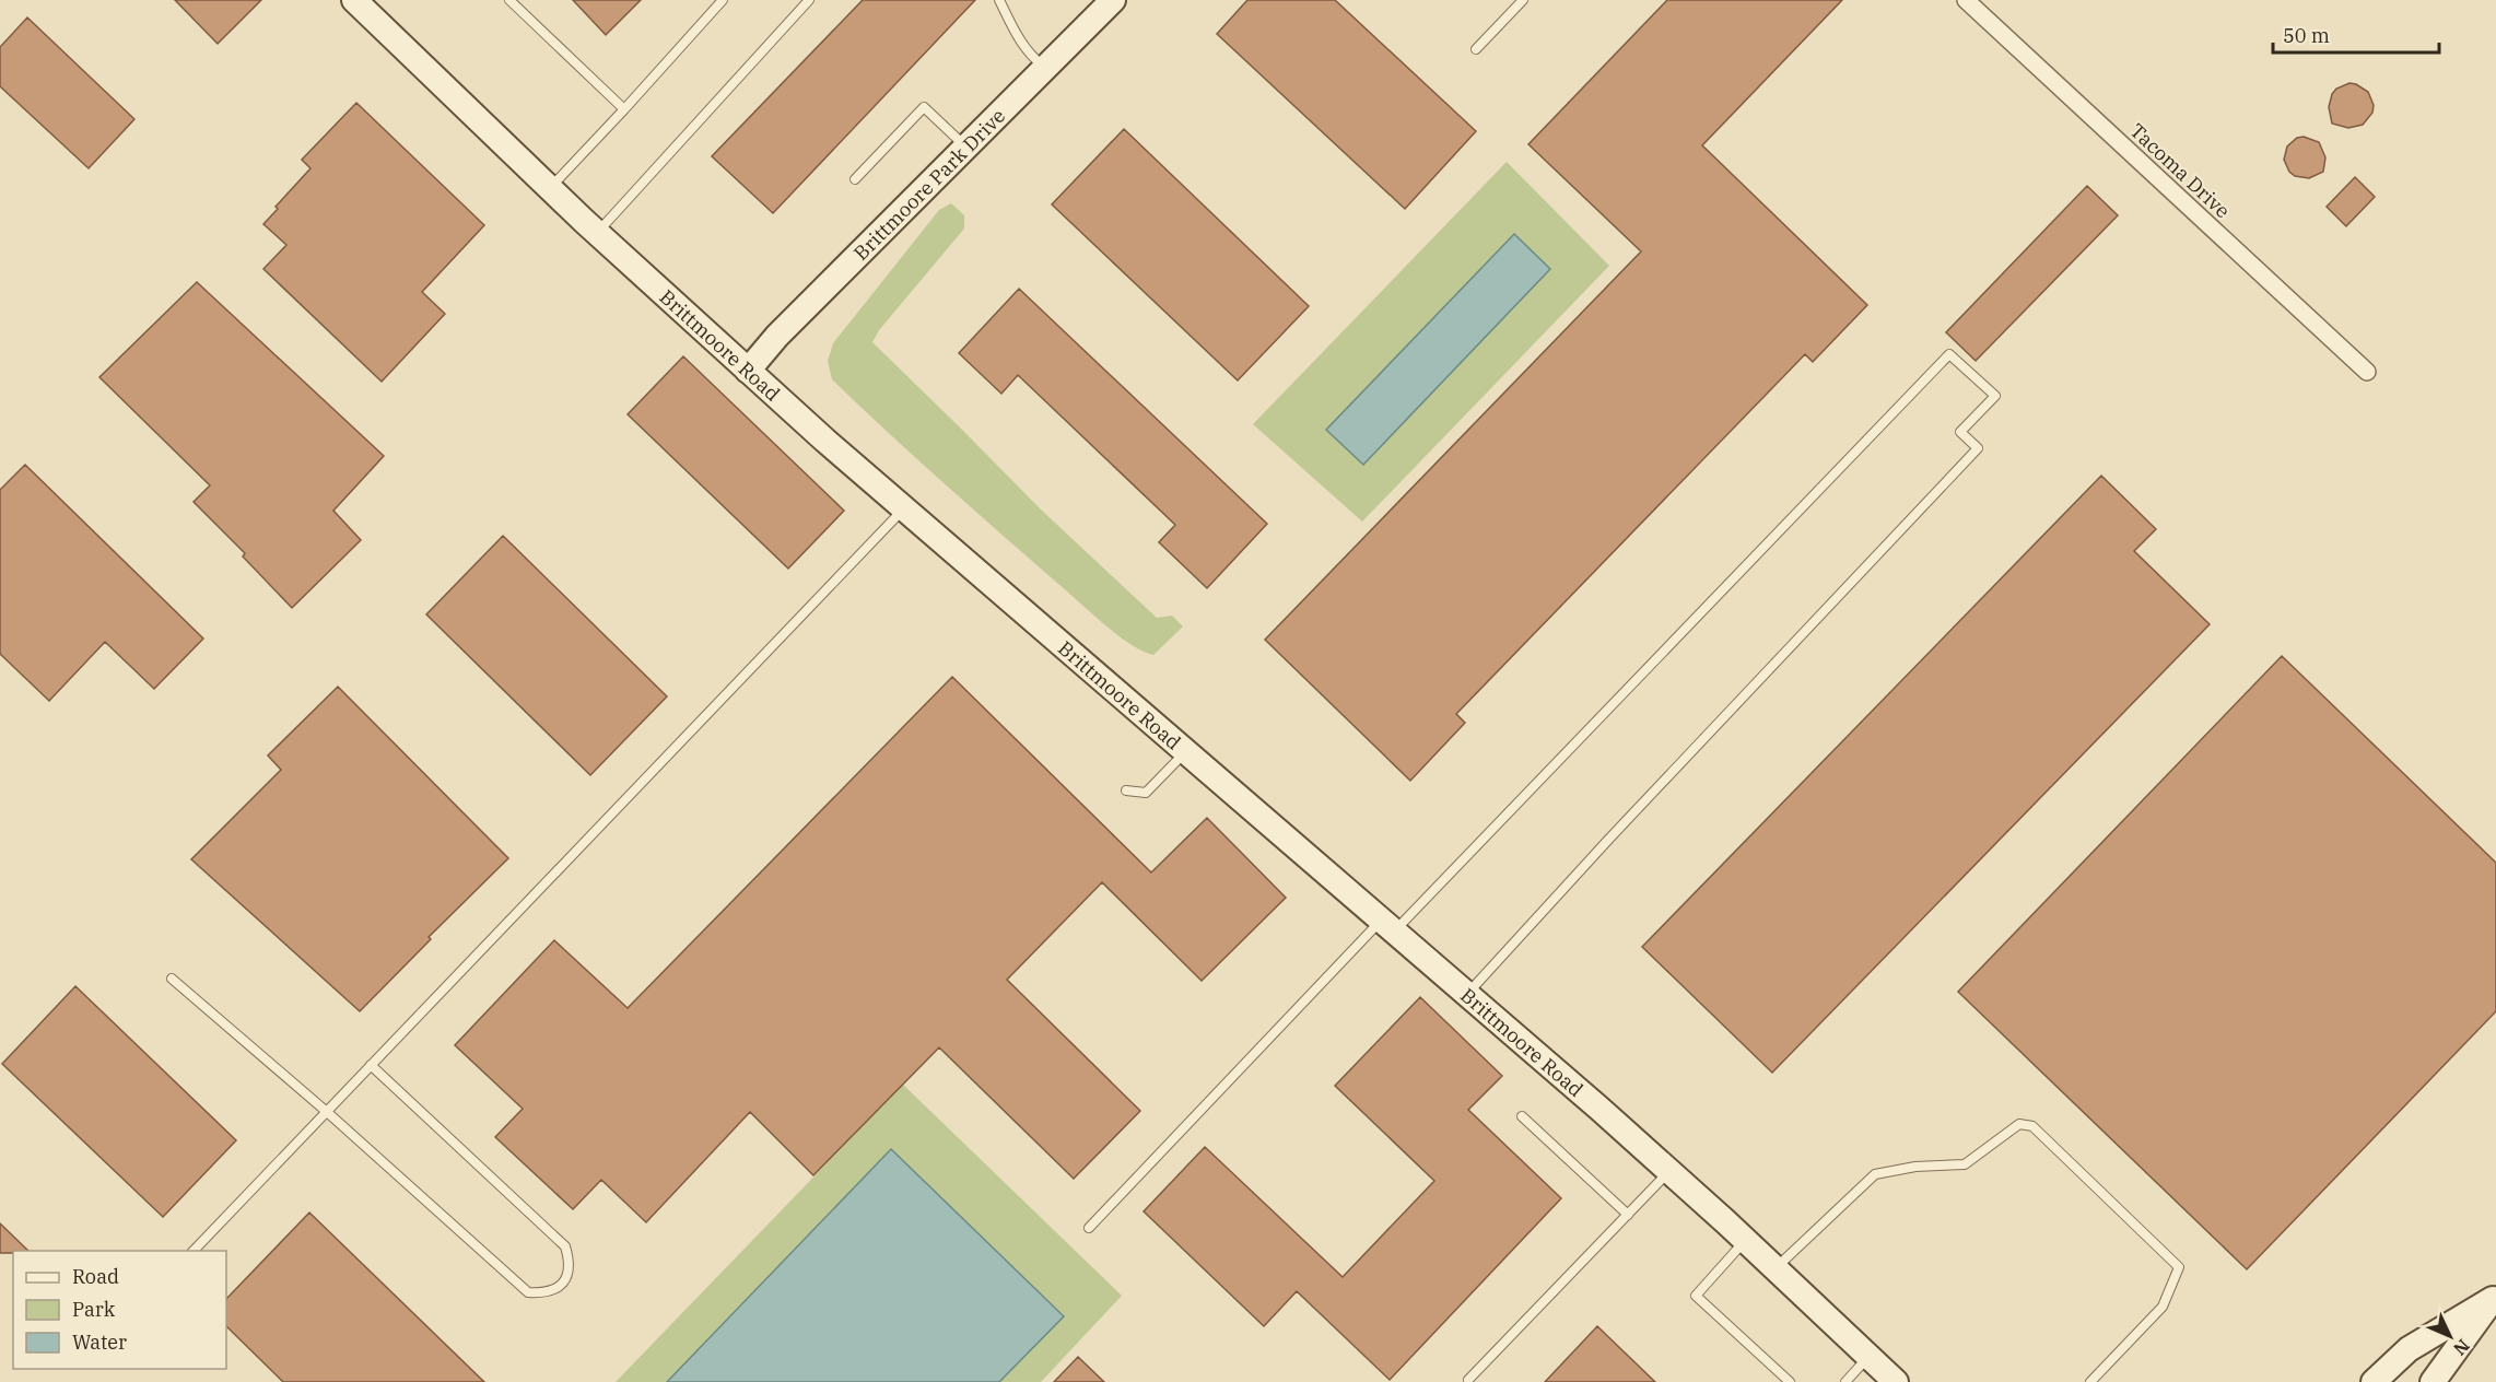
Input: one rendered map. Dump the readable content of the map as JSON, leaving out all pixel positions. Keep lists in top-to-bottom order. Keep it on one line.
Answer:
{"streets":{"main road":["Brittmoore Park Drive","Brittmoore Road"],"street":["Tacoma Drive"]},"crossings":[["Brittmoore Park Drive","Brittmoore Road"]],"legend":["Road","Park","Water"],"scale_bar":"50 m","north":"bottom right"}
